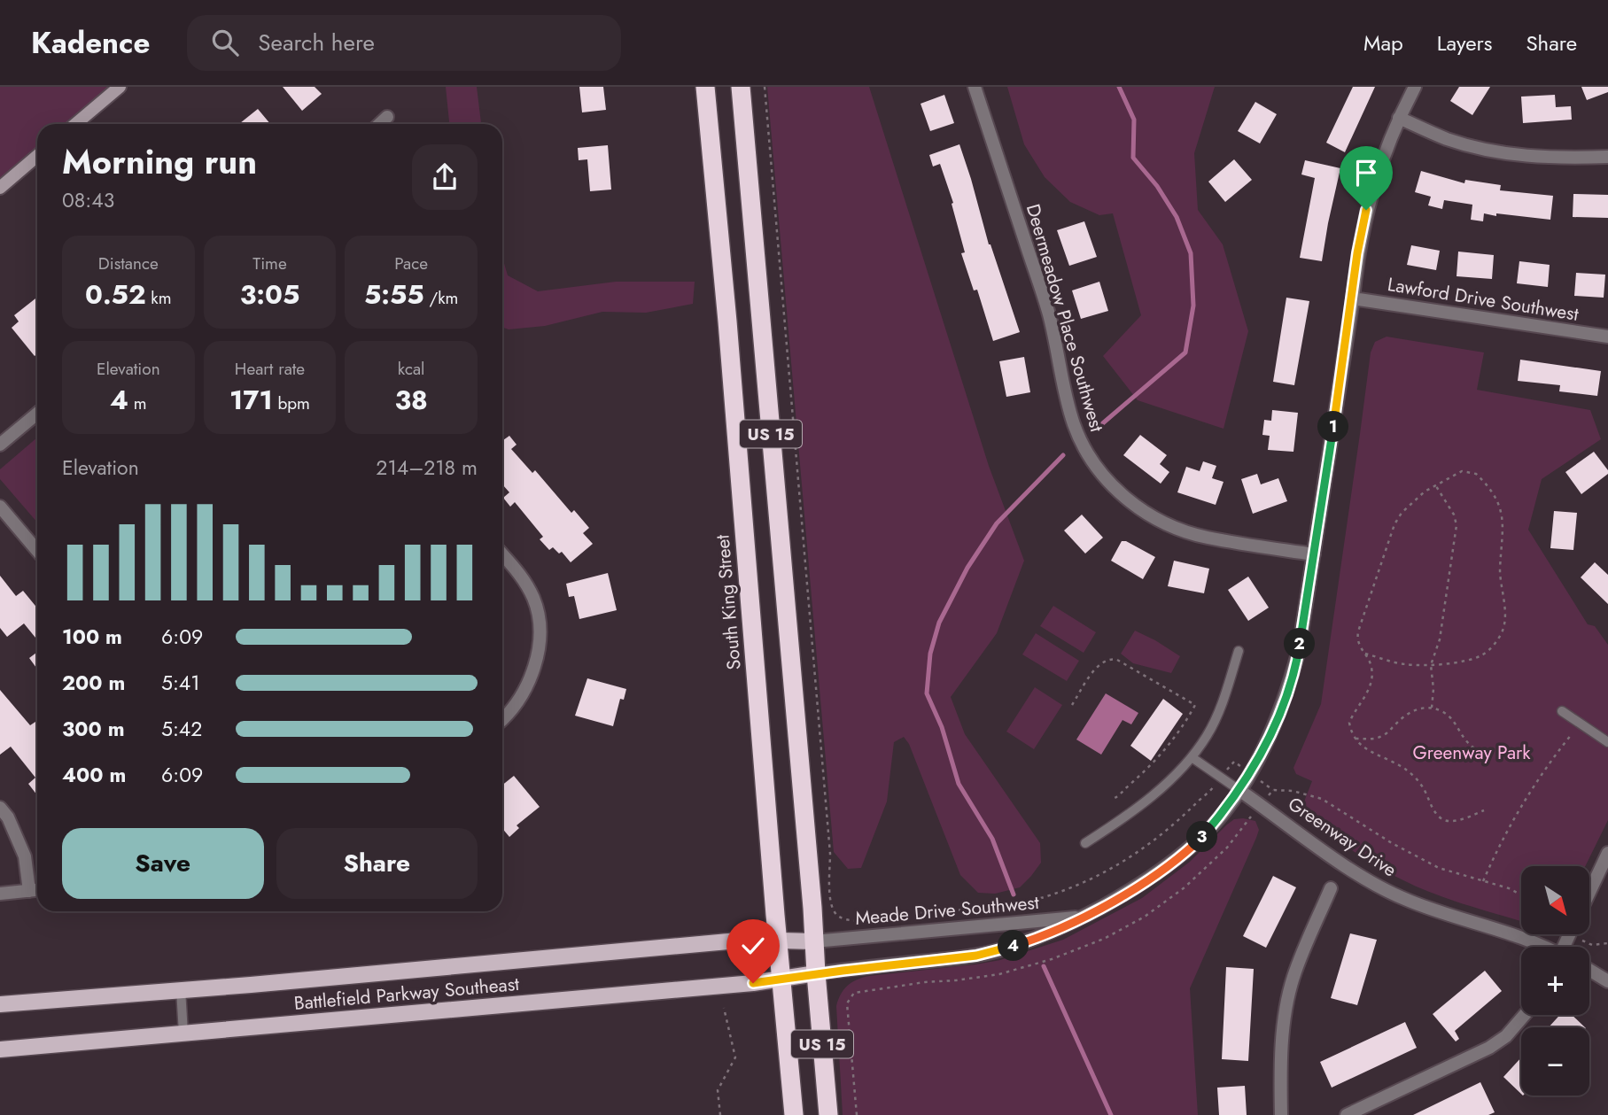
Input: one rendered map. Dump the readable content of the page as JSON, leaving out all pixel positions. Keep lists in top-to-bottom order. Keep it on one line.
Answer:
{"streets":{"highway":["US 15","South King Street"],"main road":["Battlefield Parkway Southeast"],"street":["Lawford Drive Southwest","Deermeadow Place Southwest","Greenway Drive","Meade Drive Southwest"]},"crossings":[["Lawford Drive Southwest","Meade Drive Southwest"],["Deermeadow Place Southwest","Meade Drive Southwest"],["US 15","Meade Drive Southwest"],["US 15","Battlefield Parkway Southeast"],["South King Street","Battlefield Parkway Southeast"],["Greenway Drive","Meade Drive Southwest"],["Meade Drive Southwest","Battlefield Parkway Southeast"]],"parks":["Greenway Park"],"north":"bottom right","page":{"header":"Kadence","search":"Search here","nav":["Map","Layers","Share"],"heading":["Morning run","08:43"],"stats":[["Distance","0.52 km"],["Time","3:05"],["Pace","5:55 /km"],["Elevation","4 m"],["Heart rate","171 bpm"],["kcal","38"]],"pins":["1","2","3","4"],"chart":["Elevation","214–218 m"],"list":[{"name":"100 m","note":"6:09"},{"name":"200 m","note":"5:41"},{"name":"300 m","note":"5:42"},{"name":"400 m","note":"6:09"}],"buttons":["Save","Share"],"map_buttons":["+","−"]}}
